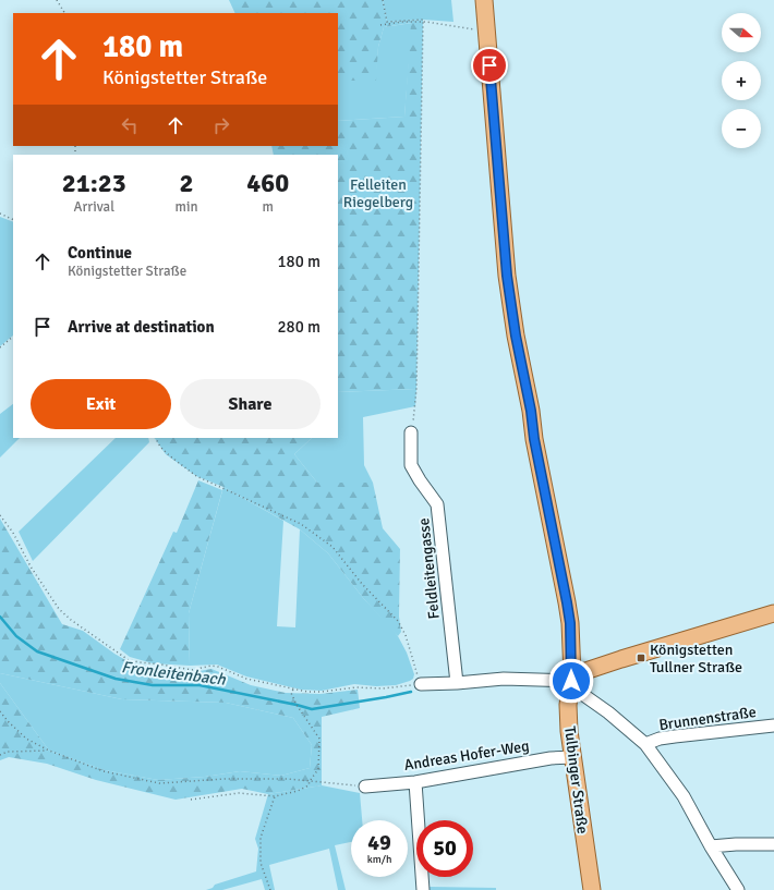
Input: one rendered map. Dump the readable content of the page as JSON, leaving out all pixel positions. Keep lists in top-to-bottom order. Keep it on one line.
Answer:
{"streets":{"main road":["Tulbinger Straße"],"street":["Feldleitengasse","Brunnenstraße","Andreas Hofer-Weg"]},"crossings":[["Andreas Hofer-Weg","Tulbinger Straße"]],"water":["Fronleitenbach"],"parks":["Felleiten Riegelberg"],"places":{"transit":["Königstetten Tullner Straße"]},"north":"right","page":{"map_buttons":["+","−"],"turn":["180 m","Königstetter Straße"],"eta":["21:23","Arrival","2","min","460","m"],"list":[{"name":"Continue","note":"Königstetter Straße","value":"180 m"},{"name":"Arrive at destination","value":"280 m"}],"buttons":["Exit","Share"],"speed":"49 km/h","limit":"50"}}
